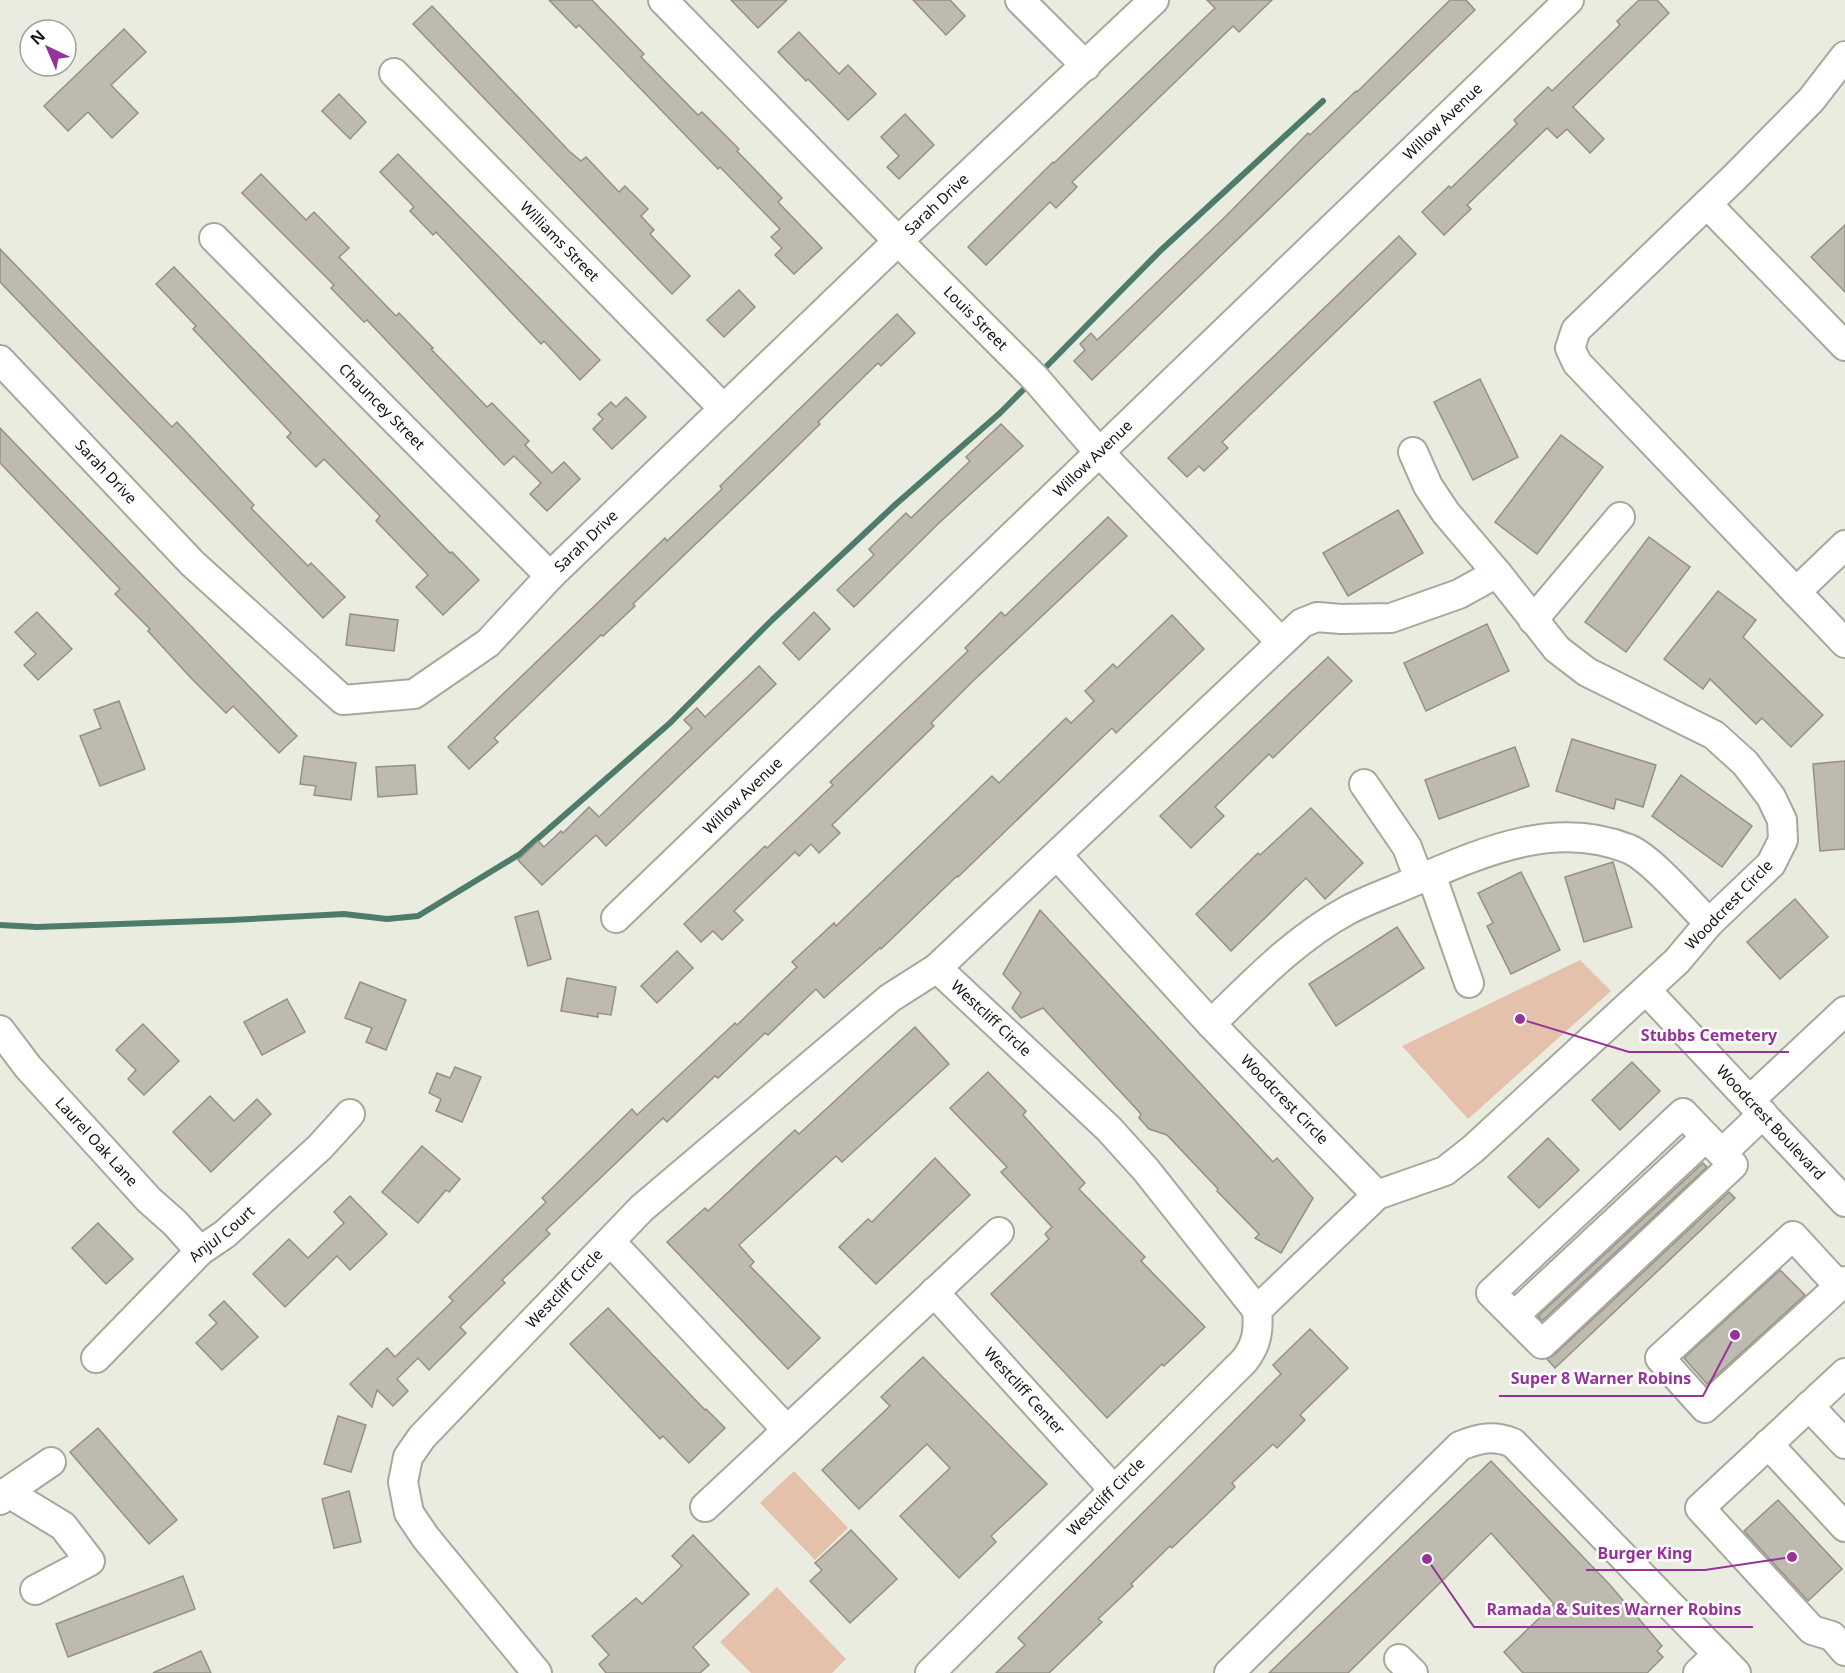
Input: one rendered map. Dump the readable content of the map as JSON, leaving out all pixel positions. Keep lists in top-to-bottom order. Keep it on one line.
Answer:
{"streets":{"street":["Willow Avenue","Sarah Drive","Williams Street","Louis Street","Chauncey Street","Woodcrest Circle","Westcliff Circle","Woodcrest Boulevard","Laurel Oak Lane","Anjul Court","Westcliff Center"]},"crossings":[["Willow Avenue","Louis Street"],["Sarah Drive","Williams Street"],["Sarah Drive","Louis Street"],["Sarah Drive","Chauncey Street"],["Woodcrest Circle","Westcliff Circle"],["Woodcrest Circle","Woodcrest Boulevard"],["Westcliff Circle","Westcliff Center"],["Laurel Oak Lane","Anjul Court"]],"places":["Stubbs Cemetery","Super 8 Warner Robins","Burger King","Ramada & Suites Warner Robins"],"north":"top left"}
